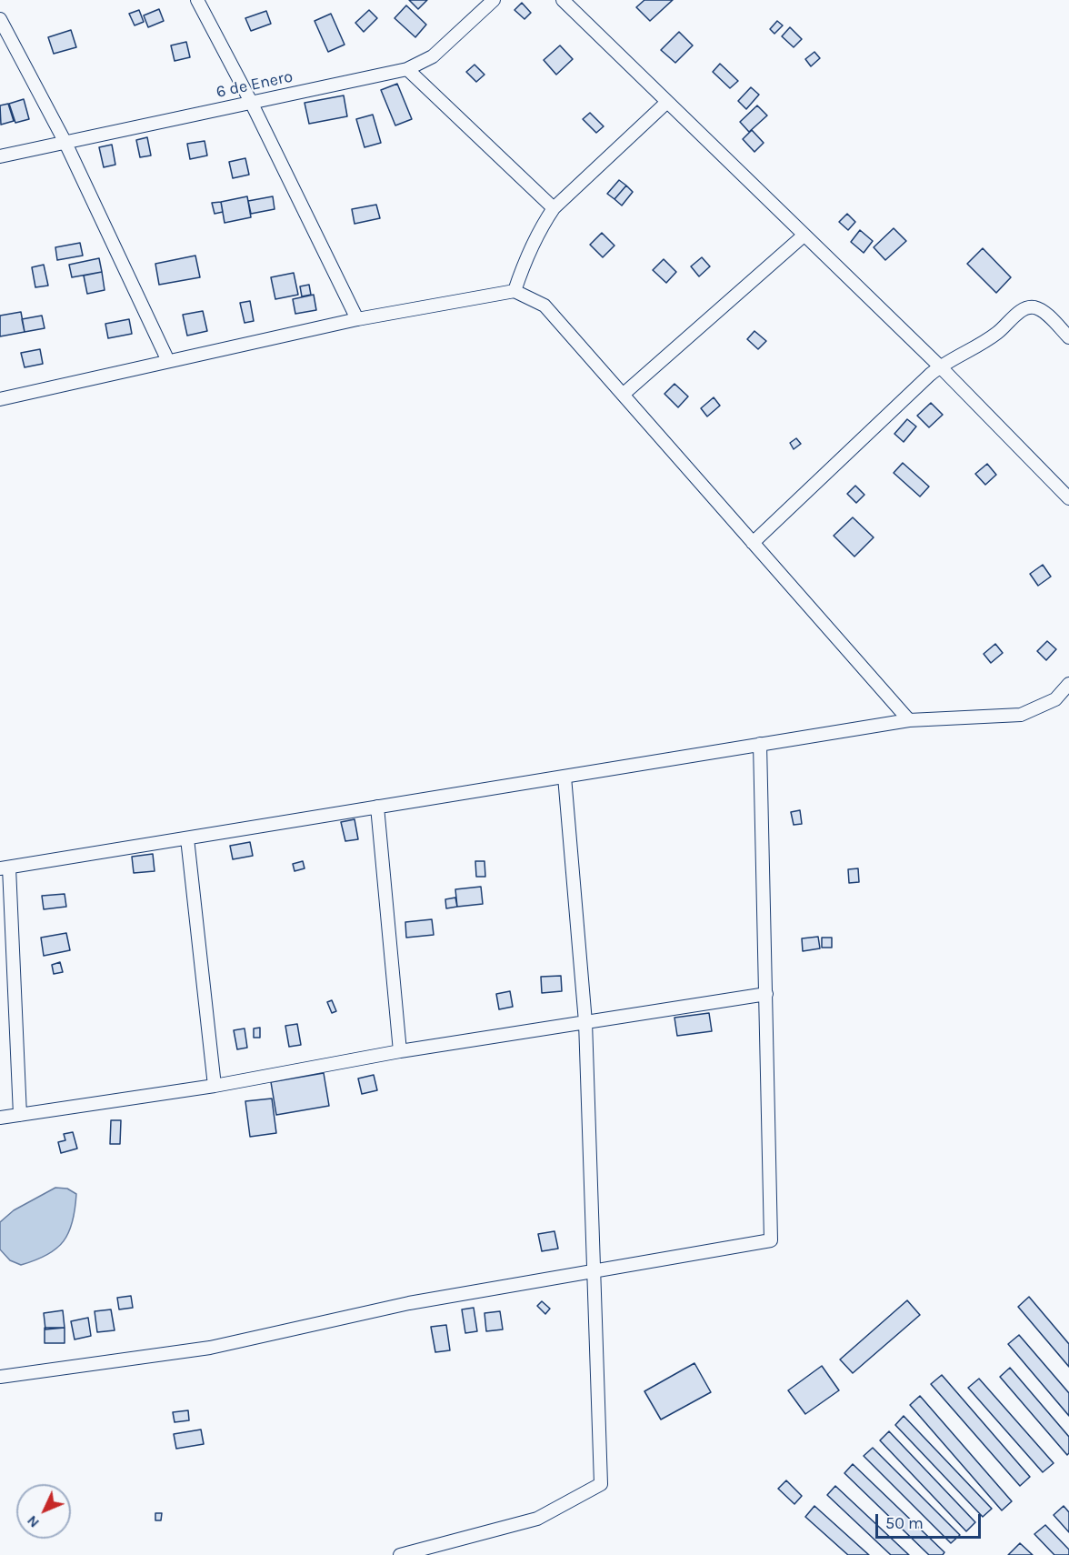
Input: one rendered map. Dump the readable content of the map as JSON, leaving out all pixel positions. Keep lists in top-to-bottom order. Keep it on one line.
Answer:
{"streets":{"street":["6 de Enero"]},"scale_bar":"50 m","north":"bottom left"}
